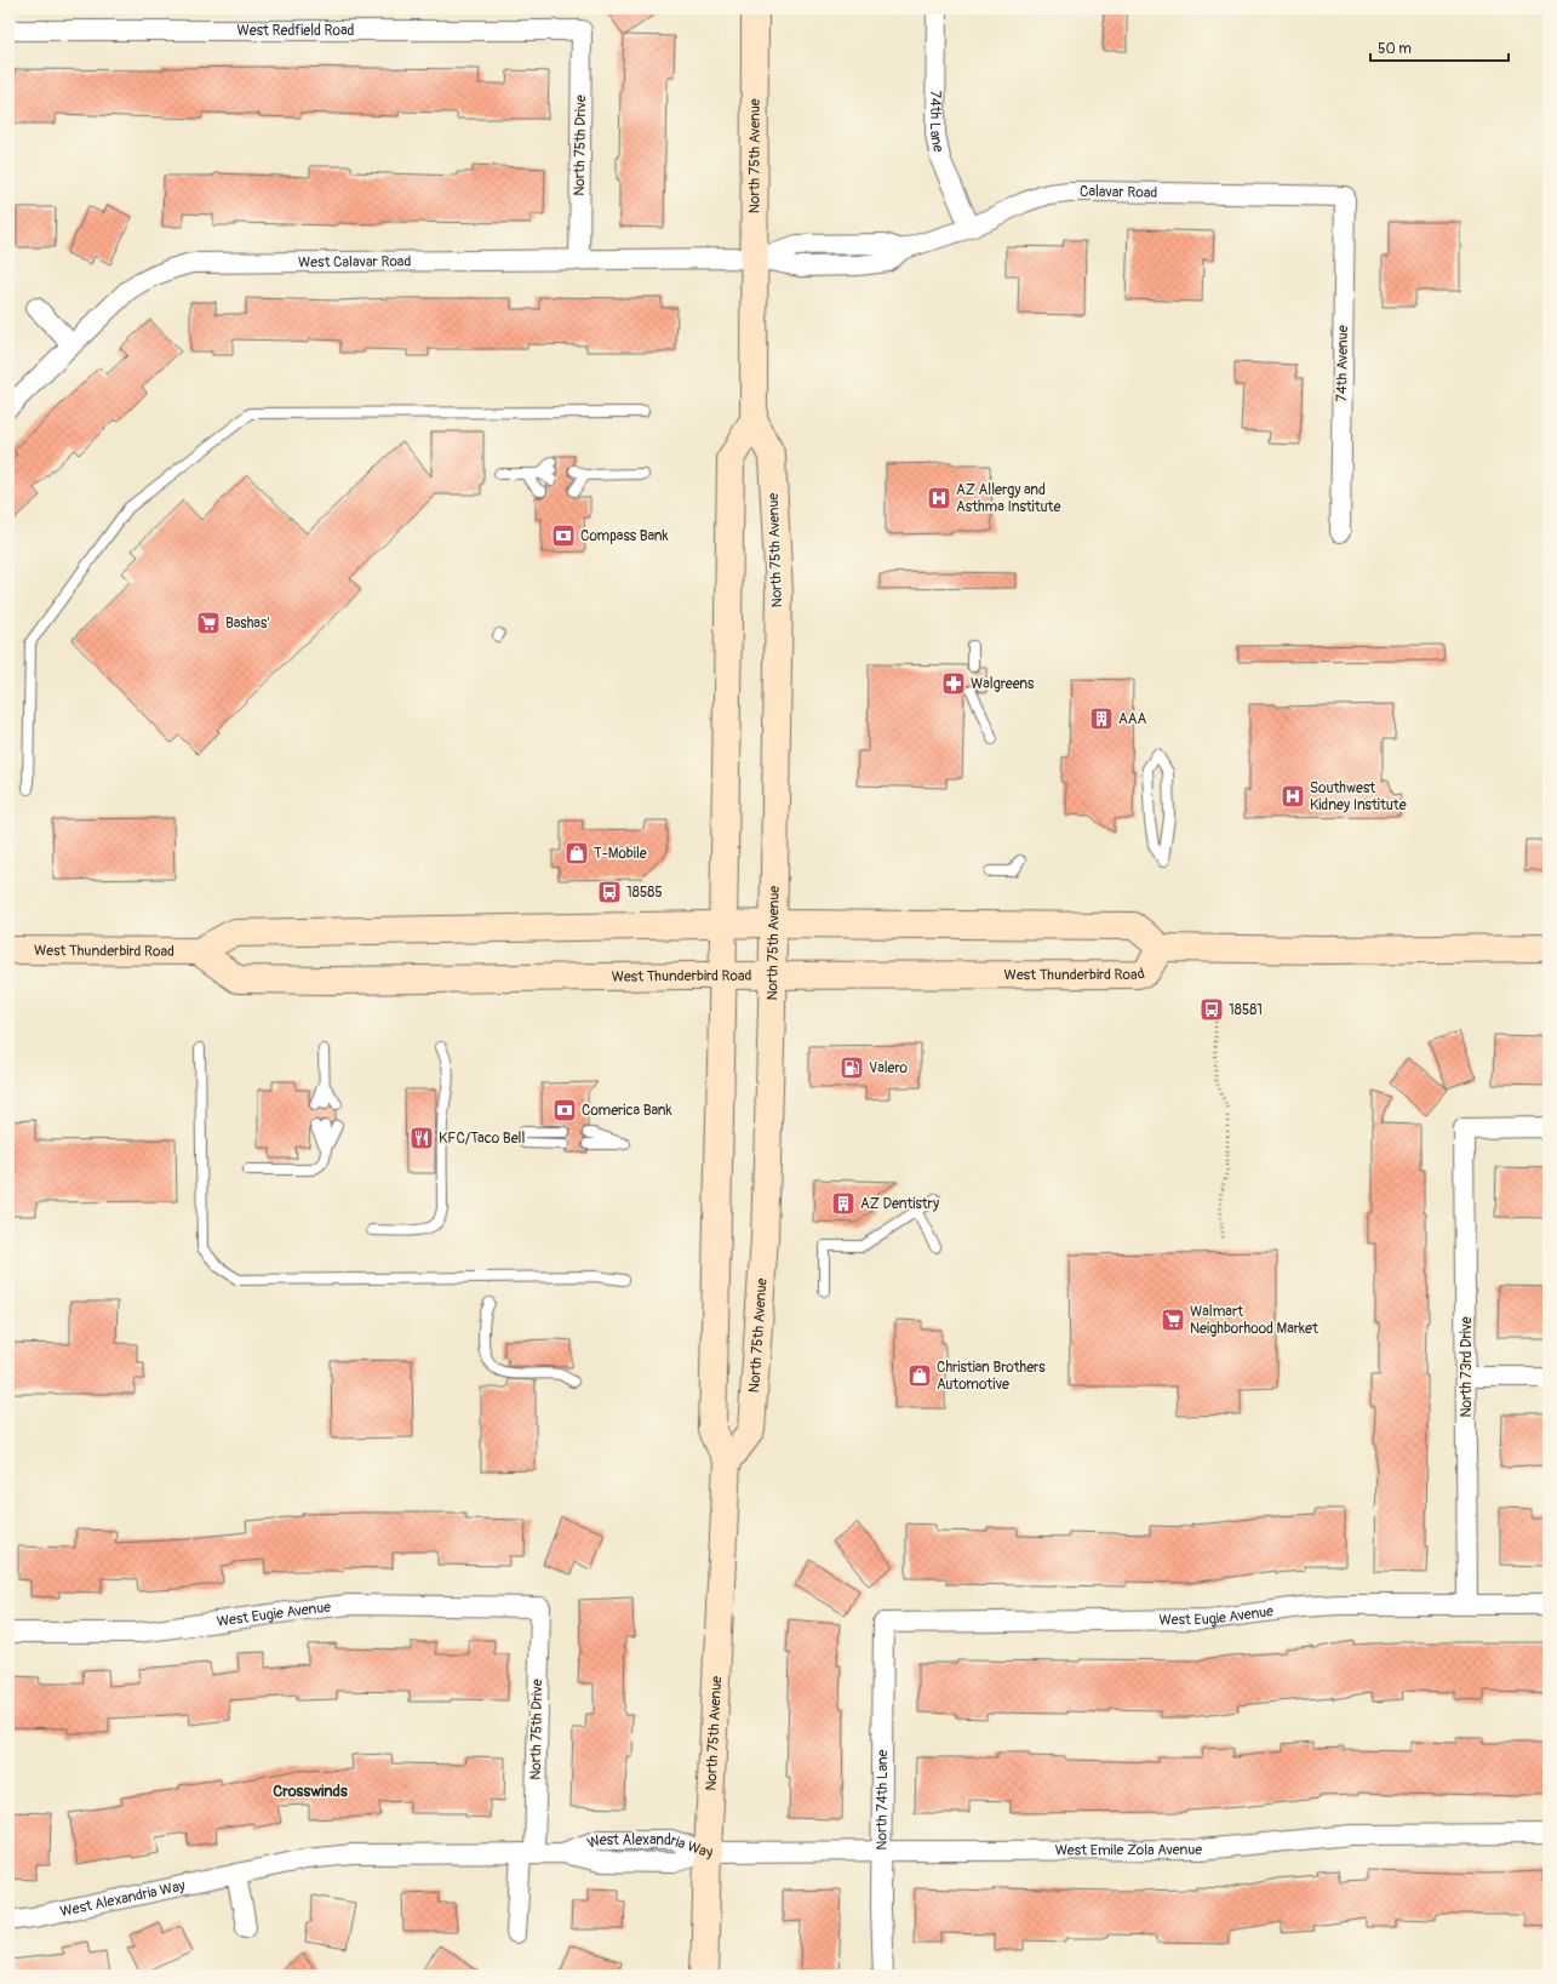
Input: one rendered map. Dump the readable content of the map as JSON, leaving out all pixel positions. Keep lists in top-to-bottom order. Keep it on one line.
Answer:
{"streets":{"main road":["North 75th Avenue","West Thunderbird Road"],"street":["West Redfield Road","74th Lane","North 75th Drive","Calavar Road","West Calavar Road","74th Avenue","North 73rd Drive","West Eugie Avenue","North 74th Lane","West Emile Zola Avenue","West Alexandria Way"]},"crossings":[["West Redfield Road","North 75th Drive"],["74th Lane","Calavar Road"],["North 75th Drive","West Calavar Road"],["North 75th Drive","West Eugie Avenue"],["North 75th Drive","West Alexandria Way"],["North 75th Avenue","Calavar Road"],["North 75th Avenue","West Calavar Road"],["North 75th Avenue","West Thunderbird Road"],["North 75th Avenue","West Emile Zola Avenue"],["North 75th Avenue","West Alexandria Way"],["Calavar Road","West Calavar Road"],["Calavar Road","74th Avenue"],["North 73rd Drive","West Eugie Avenue"],["West Eugie Avenue","North 74th Lane"],["North 74th Lane","West Emile Zola Avenue"],["West Emile Zola Avenue","West Alexandria Way"]],"districts":["Crosswinds"],"places":{"hospital":["AZ Allergy and Asthma Institute","Southwest Kidney Institute"],"bank":["Compass Bank","Comerica Bank"],"supermarket":["Bashas'","Walmart Neighborhood Market"],"pharmacy":["Walgreens"],"building":["AAA","AZ Dentistry"],"shop":["T-Mobile","Christian Brothers Automotive"],"bus stop":["18585","18581"],"fuel station":["Valero"],"restaurant":["KFC/Taco Bell"]},"scale_bar":"50 m"}
